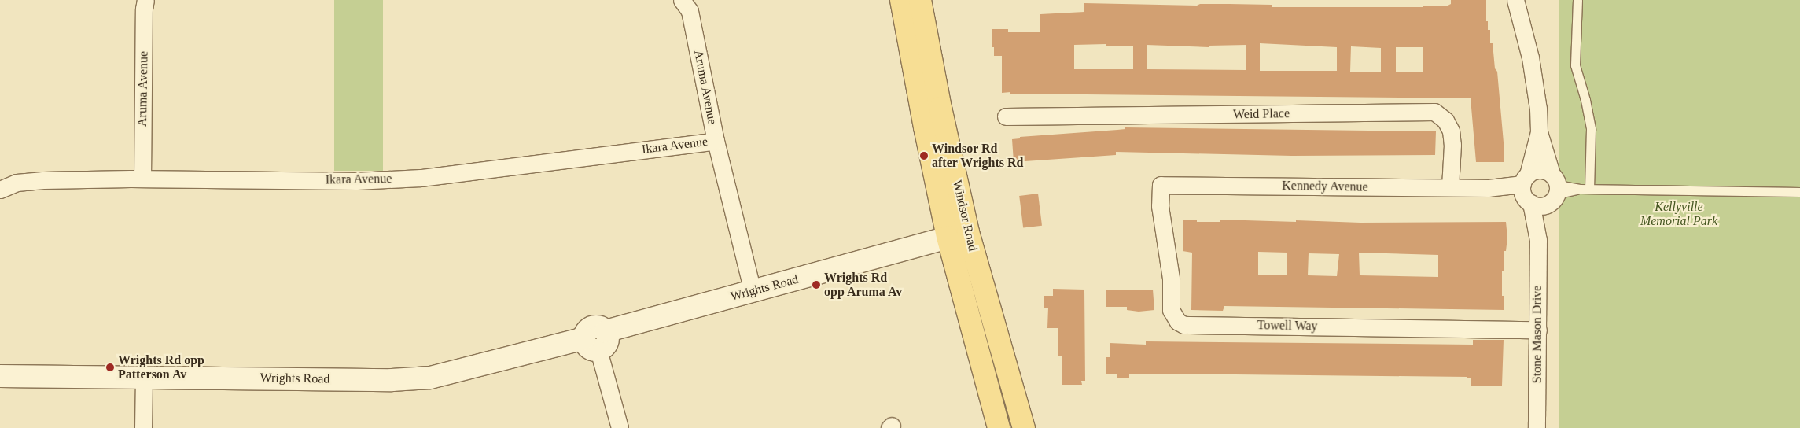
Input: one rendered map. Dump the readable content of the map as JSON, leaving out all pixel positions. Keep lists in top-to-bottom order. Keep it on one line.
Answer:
{"streets":{"main road":["Windsor Road"],"street":["Aruma Avenue","Weid Place","Ikara Avenue","Kennedy Avenue","Wrights Road","Towell Way","Stone Mason Drive"]},"crossings":[["Aruma Avenue","Ikara Avenue"],["Aruma Avenue","Wrights Road"],["Weid Place","Kennedy Avenue"],["Kennedy Avenue","Towell Way"],["Kennedy Avenue","Stone Mason Drive"],["Windsor Road","Wrights Road"],["Towell Way","Stone Mason Drive"]],"parks":["Kellyville Memorial Park"],"places":["Windsor Rd after Wrights Rd","Wrights Rd opp Aruma Av","Wrights Rd opp Patterson Av"]}
